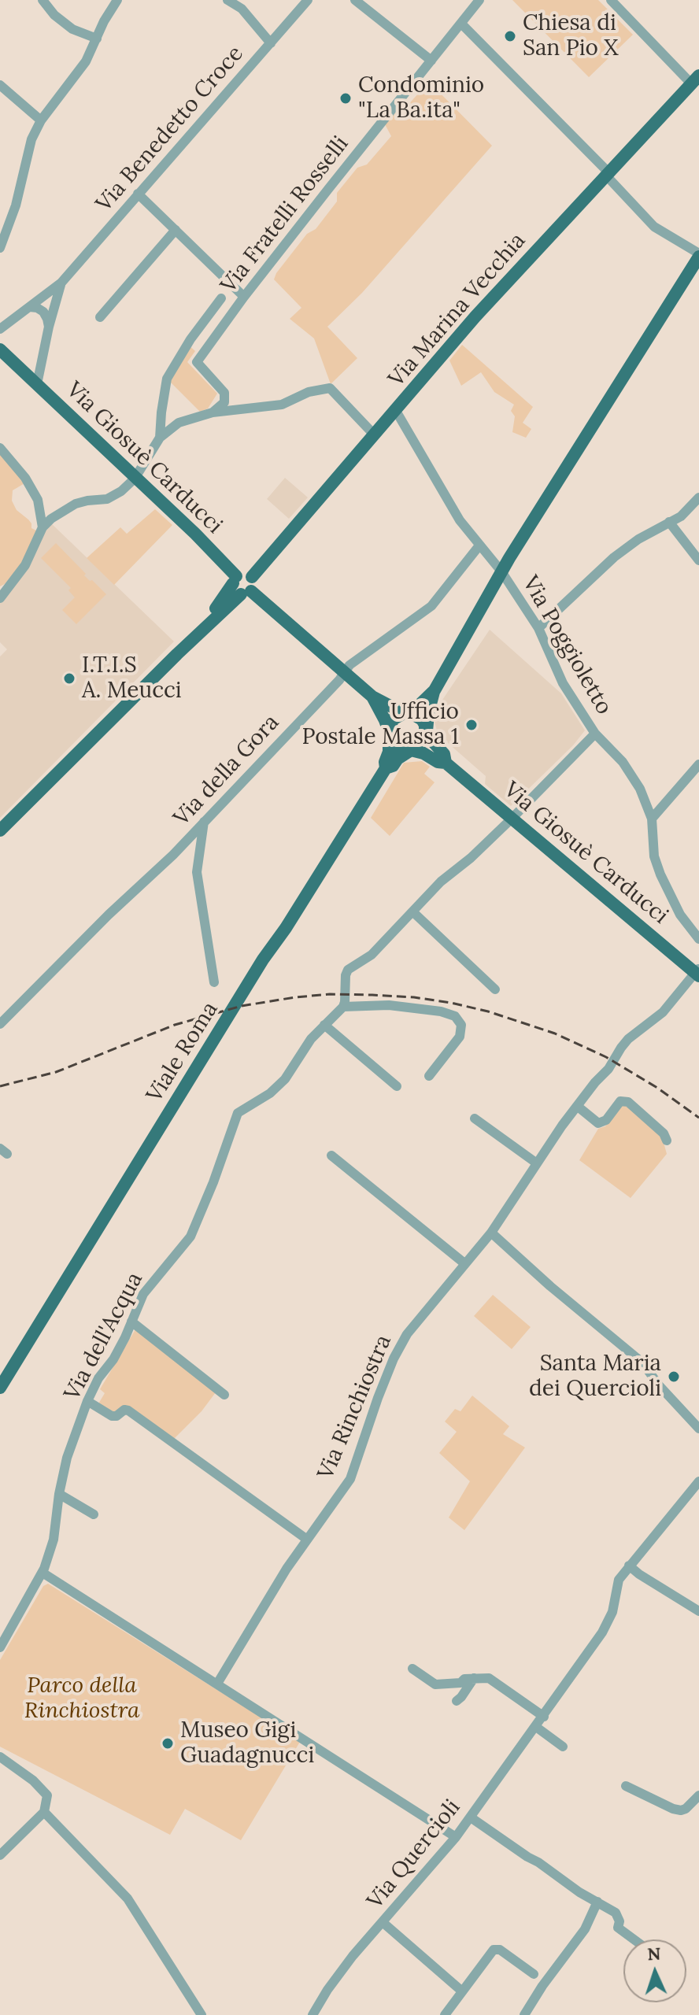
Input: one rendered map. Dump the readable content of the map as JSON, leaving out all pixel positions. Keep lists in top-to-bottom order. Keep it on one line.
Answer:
{"streets":{"main road":["Via Marina Vecchia","Via Giosuè Carducci","Viale Roma"],"street":["Via Benedetto Croce","Via Fratelli Rosselli","Via Poggioletto","Via della Gora","Via dell'Acqua","Via Rinchiostra","Via Quercioli"]},"crossings":[["Via Benedetto Croce","Via Giosuè Carducci"],["Via Marina Vecchia","Via Giosuè Carducci"],["Via Marina Vecchia","Via Poggioletto"],["Via Giosuè Carducci","Viale Roma"],["Via Giosuè Carducci","Via Rinchiostra"],["Via Poggioletto","Via della Gora"]],"parks":["Parco della Rinchiostra"],"places":["Chiesa di San Pio X","Condominio \"La Ba.ita\"","I.T.I.S A. Meucci","Ufficio Postale Massa 1","Santa Maria dei Quercioli","Museo Gigi Guadagnucci"],"north":"top"}
